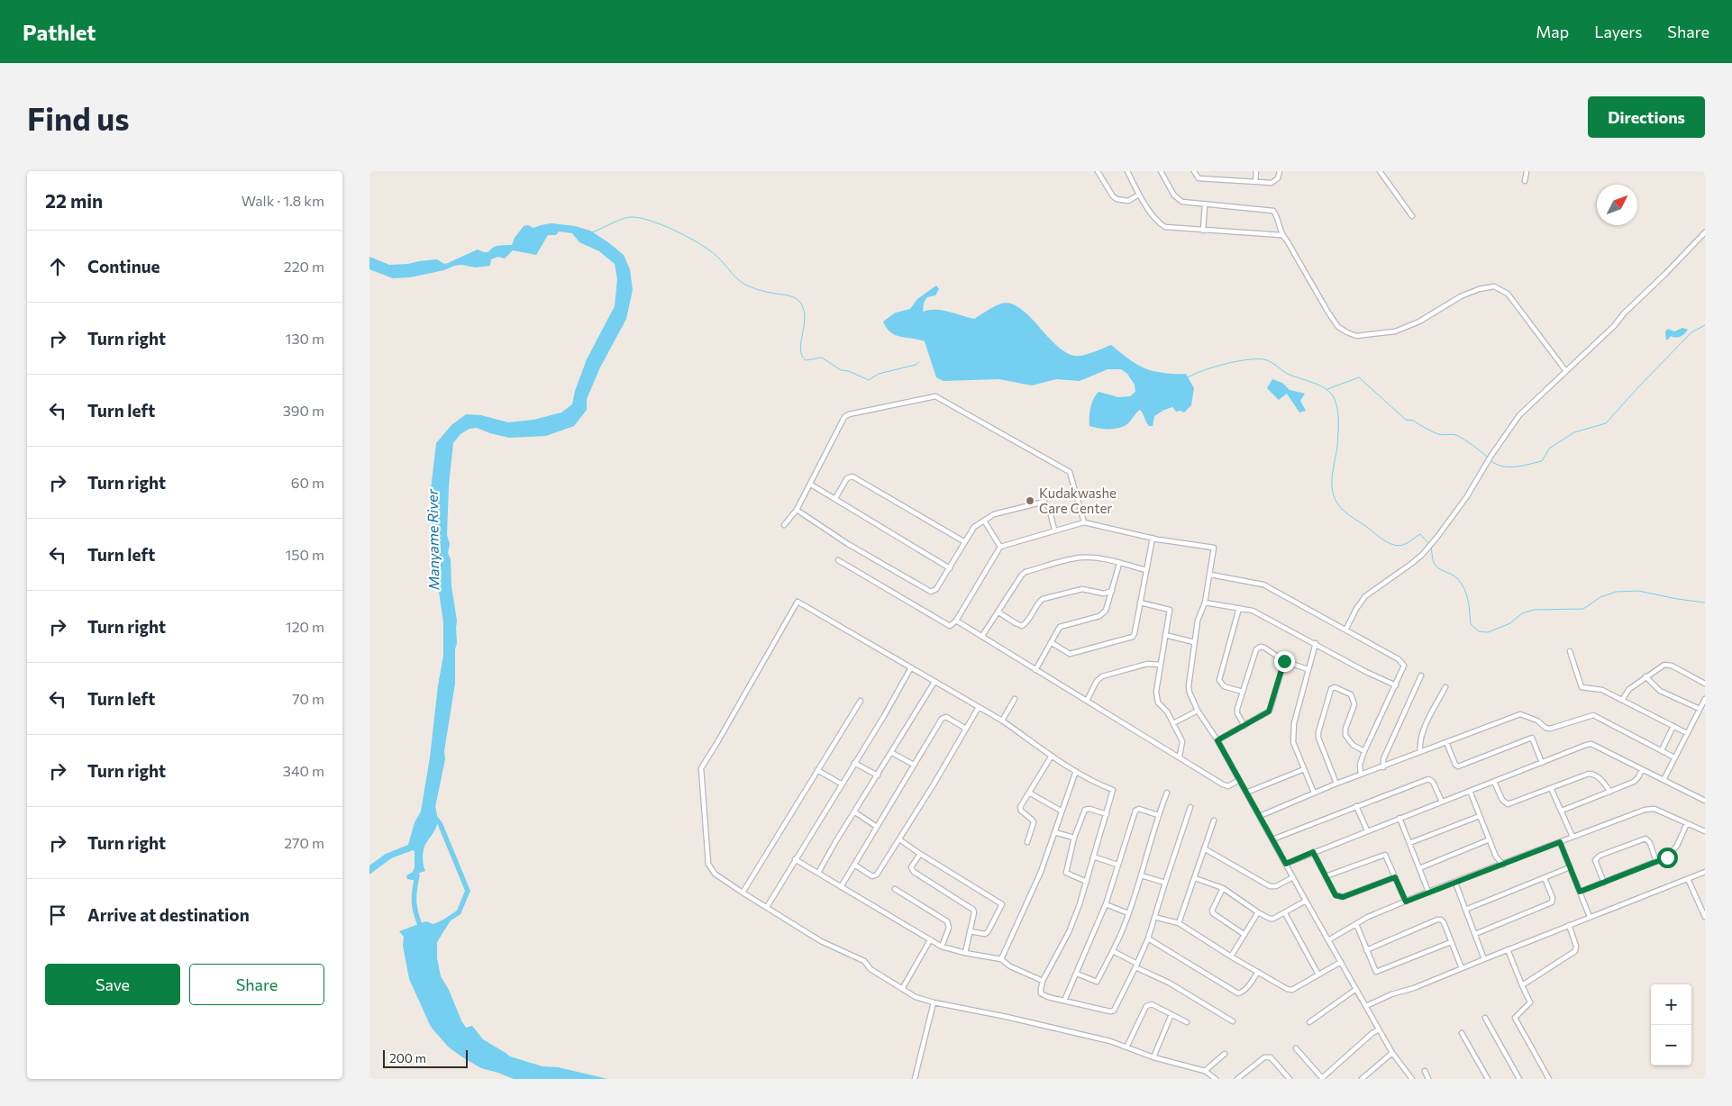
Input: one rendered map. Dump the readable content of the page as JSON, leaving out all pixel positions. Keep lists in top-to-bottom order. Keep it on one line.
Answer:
{"water":["Manyame River"],"places":["Kudakwashe Care Center"],"scale_bar":"200 m","north":"top right","page":{"header":"Pathlet","nav":["Map","Layers","Share"],"buttons":["Directions",["Save","Share"]],"title":"Find us","heading":["22 min","Walk · 1.8 km"],"list":[["Continue","220 m"],["Turn right","130 m"],["Turn left","390 m"],["Turn right","60 m"],["Turn left","150 m"],["Turn right","120 m"],["Turn left","70 m"],["Turn right","340 m"],["Turn right","270 m"],"Arrive at destination"],"map_buttons":["+","−"],"scale":"200 m"}}
